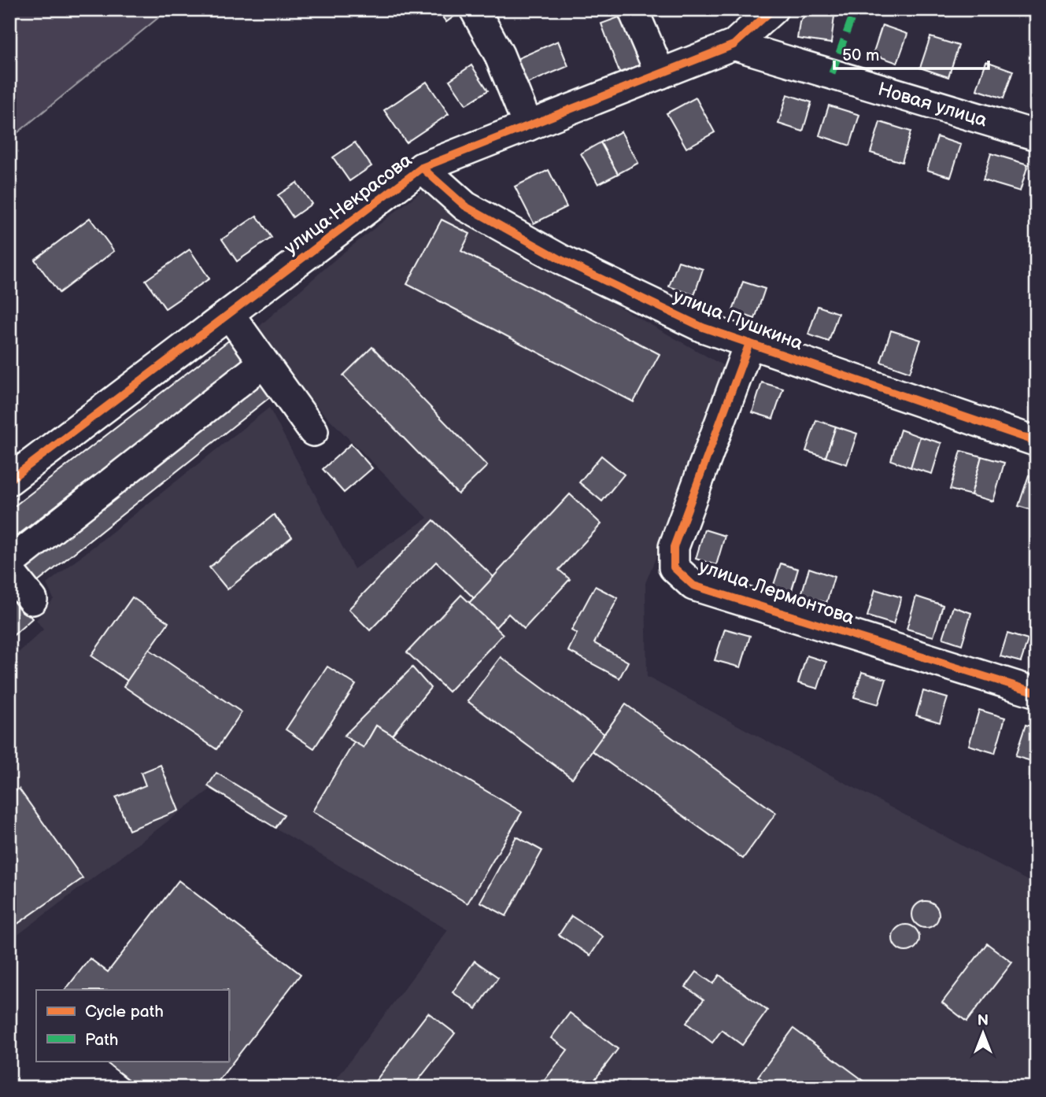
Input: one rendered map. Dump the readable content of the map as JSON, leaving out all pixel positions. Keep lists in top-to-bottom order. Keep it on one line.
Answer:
{"streets":{"street":["Новая улица","улица Некрасова","улица Пушкина","улица Лермонтова"]},"crossings":[["Новая улица","улица Некрасова"],["улица Некрасова","улица Пушкина"],["улица Пушкина","улица Лермонтова"]],"legend":["Cycle path","Path"],"scale_bar":"50 m","north":"top"}
